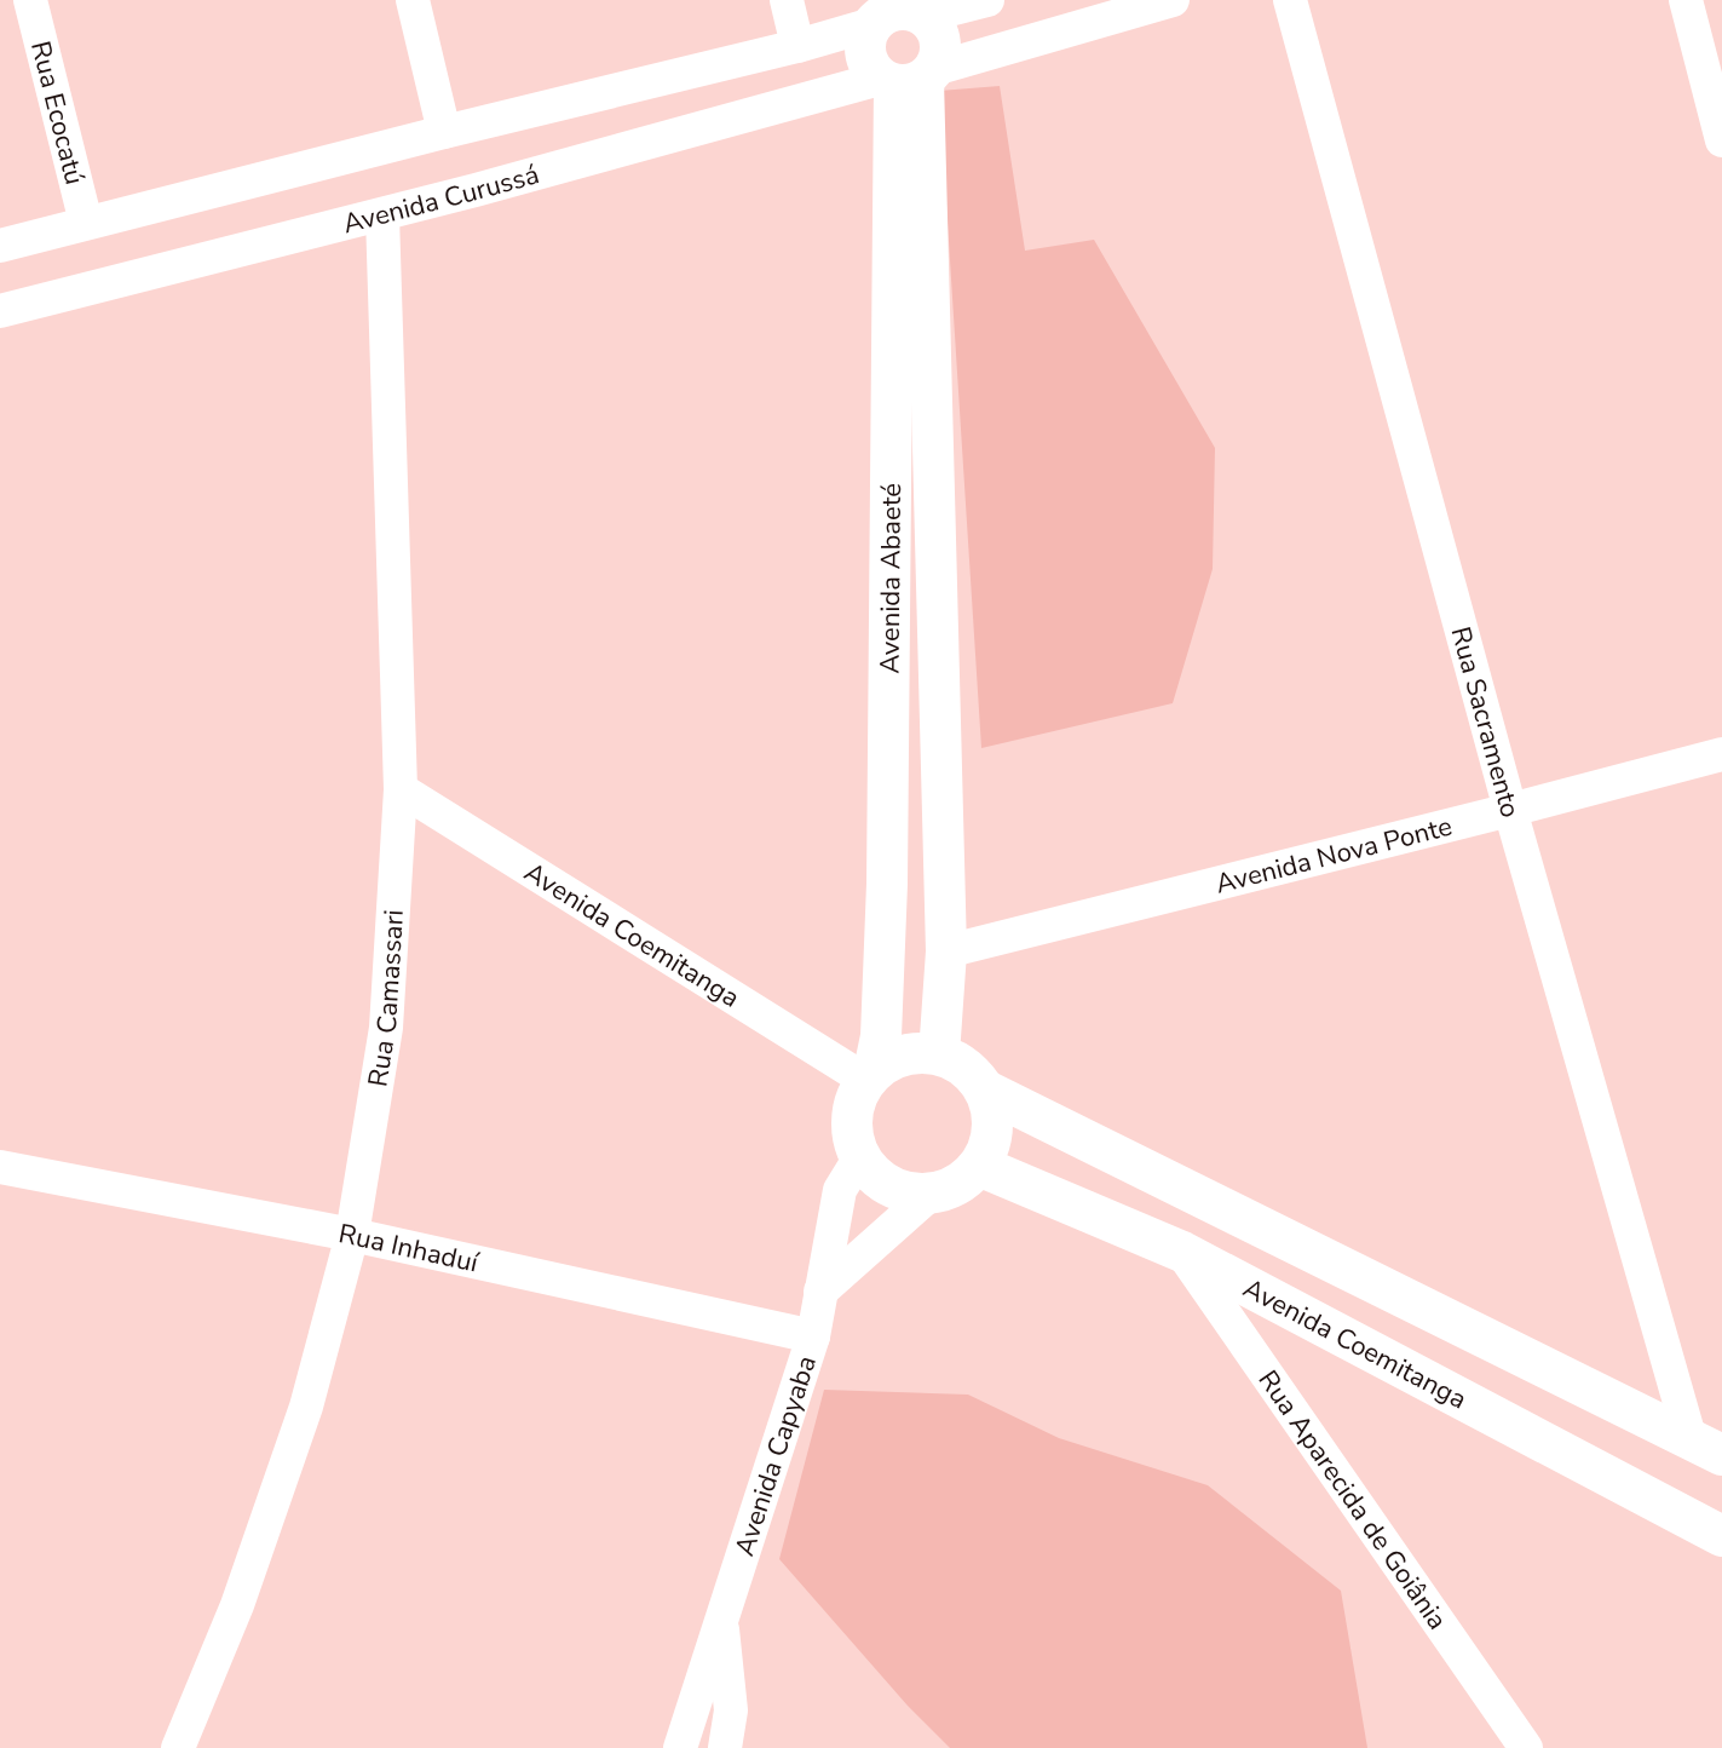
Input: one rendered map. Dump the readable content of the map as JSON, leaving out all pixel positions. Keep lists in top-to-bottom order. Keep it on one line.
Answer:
{"streets":{"street":["Rua Ecocatú","Avenida Curussá","Avenida Abaeté","Rua Sacramento","Avenida Nova Ponte","Avenida Coemitanga","Rua Camassari","Rua Inhaduí","Avenida Capyaba","Rua Aparecida de Goiânia"]},"crossings":[["Avenida Curussá","Avenida Abaeté"],["Avenida Curussá","Rua Camassari"],["Avenida Abaeté","Avenida Nova Ponte"],["Avenida Abaeté","Avenida Coemitanga"],["Avenida Abaeté","Avenida Capyaba"],["Rua Sacramento","Avenida Nova Ponte"],["Avenida Coemitanga","Rua Camassari"],["Avenida Coemitanga","Avenida Capyaba"],["Avenida Coemitanga","Rua Aparecida de Goiânia"],["Rua Camassari","Rua Inhaduí"],["Rua Inhaduí","Avenida Capyaba"]]}
